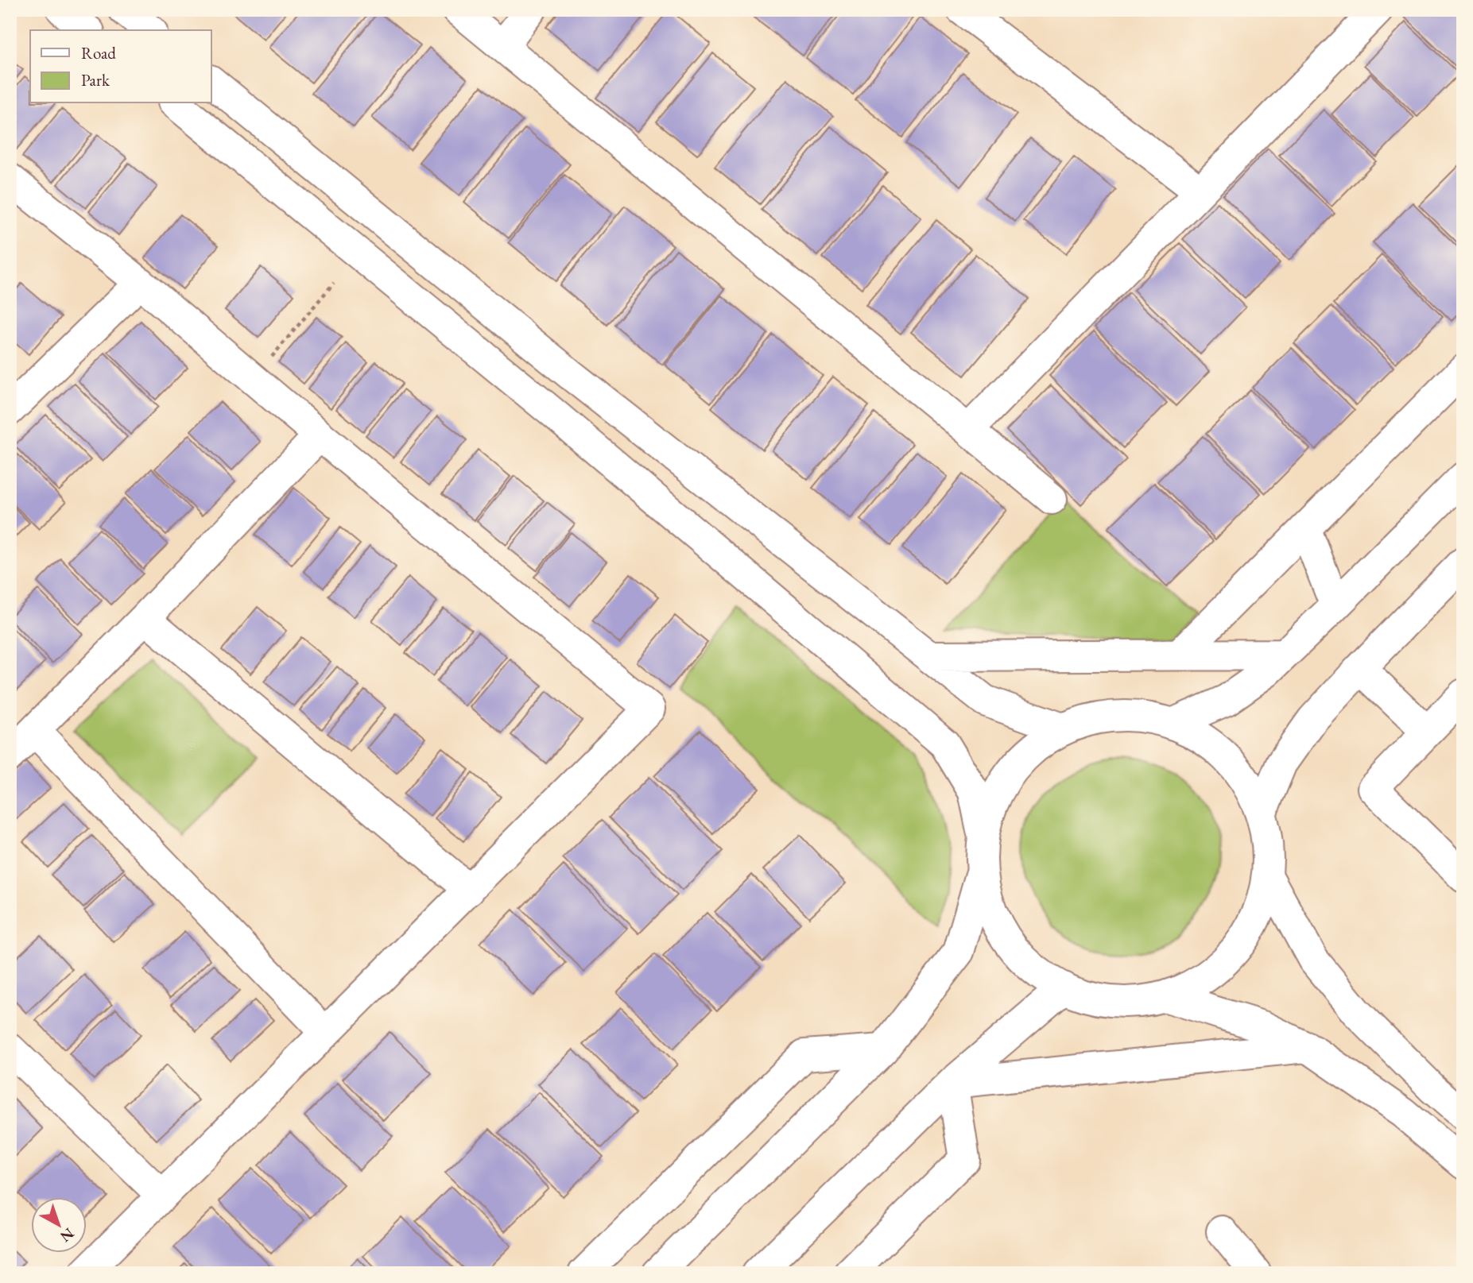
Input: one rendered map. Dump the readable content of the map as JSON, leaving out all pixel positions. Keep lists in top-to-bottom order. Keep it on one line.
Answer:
{"legend":["Road","Park"],"north":"bottom right"}
